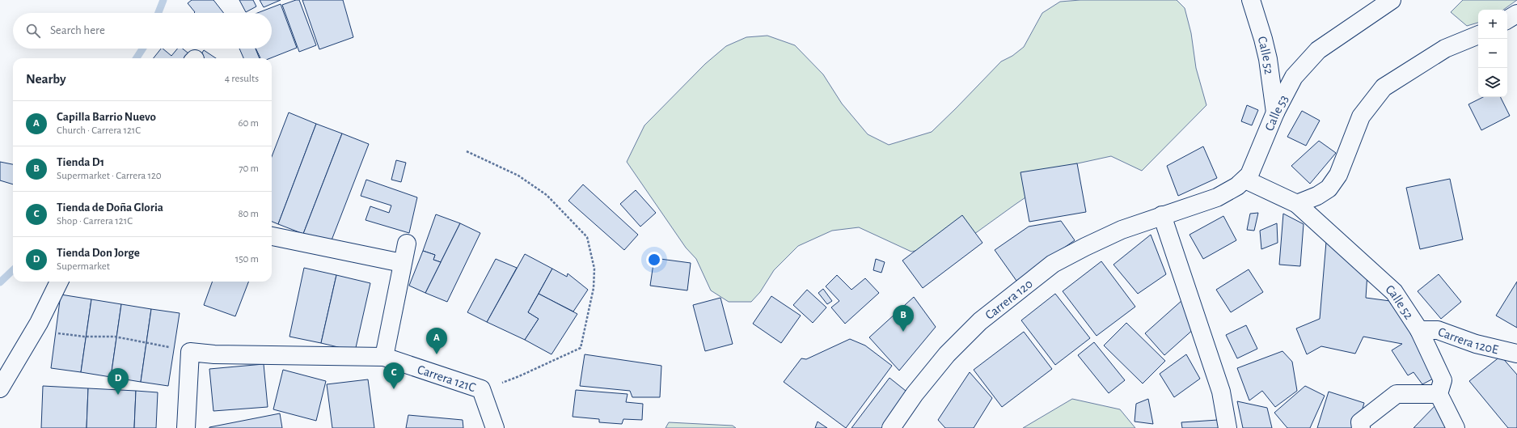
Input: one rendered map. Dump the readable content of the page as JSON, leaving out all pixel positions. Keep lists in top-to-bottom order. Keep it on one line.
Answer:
{"streets":{"street":["Calle 52","Calle 53","Carrera 120","Carrera 120E","Carrera 121C"]},"crossings":[["Calle 52","Calle 53"],["Calle 52","Carrera 120E"],["Calle 53","Carrera 120"]],"page":{"map_buttons":["+","−"],"search":"Search here","heading":["Nearby","4 results"],"list":[{"mark":"A","name":"Capilla Barrio Nuevo","note":"Church · Carrera 121C","value":"60 m"},{"mark":"B","name":"Tienda D1","note":"Supermarket · Carrera 120","value":"70 m"},{"mark":"C","name":"Tienda de Doña Gloria","note":"Shop · Carrera 121C","value":"80 m"},{"mark":"D","name":"Tienda Don Jorge","note":"Supermarket","value":"150 m"}],"pins":["B","A","C","D"]}}
